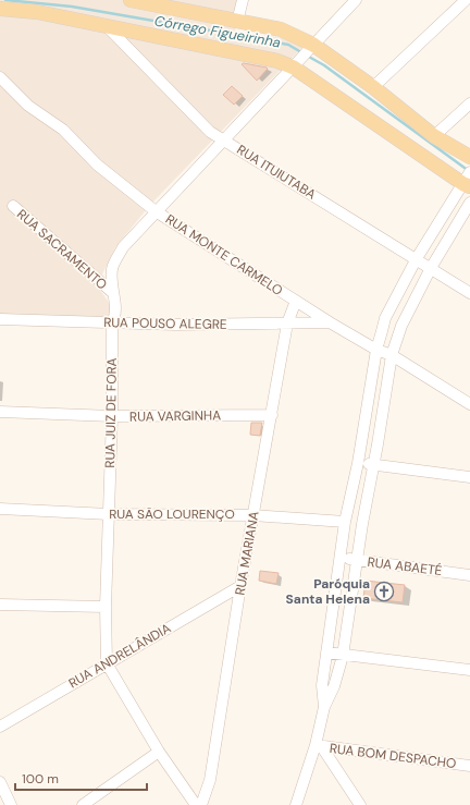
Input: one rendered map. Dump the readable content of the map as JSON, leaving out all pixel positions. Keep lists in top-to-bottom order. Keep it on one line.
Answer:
{"streets":{"street":["RUA ITUIUTABA","RUA SACRAMENTO","RUA MONTE CARMELO","RUA POUSO ALEGRE","RUA JUIZ DE FORA","RUA VARGINHA","RUA SÃO LOURENÇO","RUA MARIANA","RUA ABAETÉ","RUA ANDRELÂNDIA","RUA BOM DESPACHO"]},"crossings":[["RUA ITUIUTABA","RUA JUIZ DE FORA"],["RUA SACRAMENTO","RUA JUIZ DE FORA"],["RUA MONTE CARMELO","RUA POUSO ALEGRE"],["RUA MONTE CARMELO","RUA JUIZ DE FORA"],["RUA MONTE CARMELO","RUA MARIANA"],["RUA POUSO ALEGRE","RUA JUIZ DE FORA"],["RUA POUSO ALEGRE","RUA MARIANA"],["RUA JUIZ DE FORA","RUA VARGINHA"],["RUA JUIZ DE FORA","RUA SÃO LOURENÇO"],["RUA JUIZ DE FORA","RUA ANDRELÂNDIA"],["RUA VARGINHA","RUA MARIANA"],["RUA SÃO LOURENÇO","RUA MARIANA"],["RUA MARIANA","RUA ANDRELÂNDIA"]],"water":["Córrego Figueirinha"],"places":{"church":["Paróquia Santa Helena"]},"scale_bar":"100 m"}
